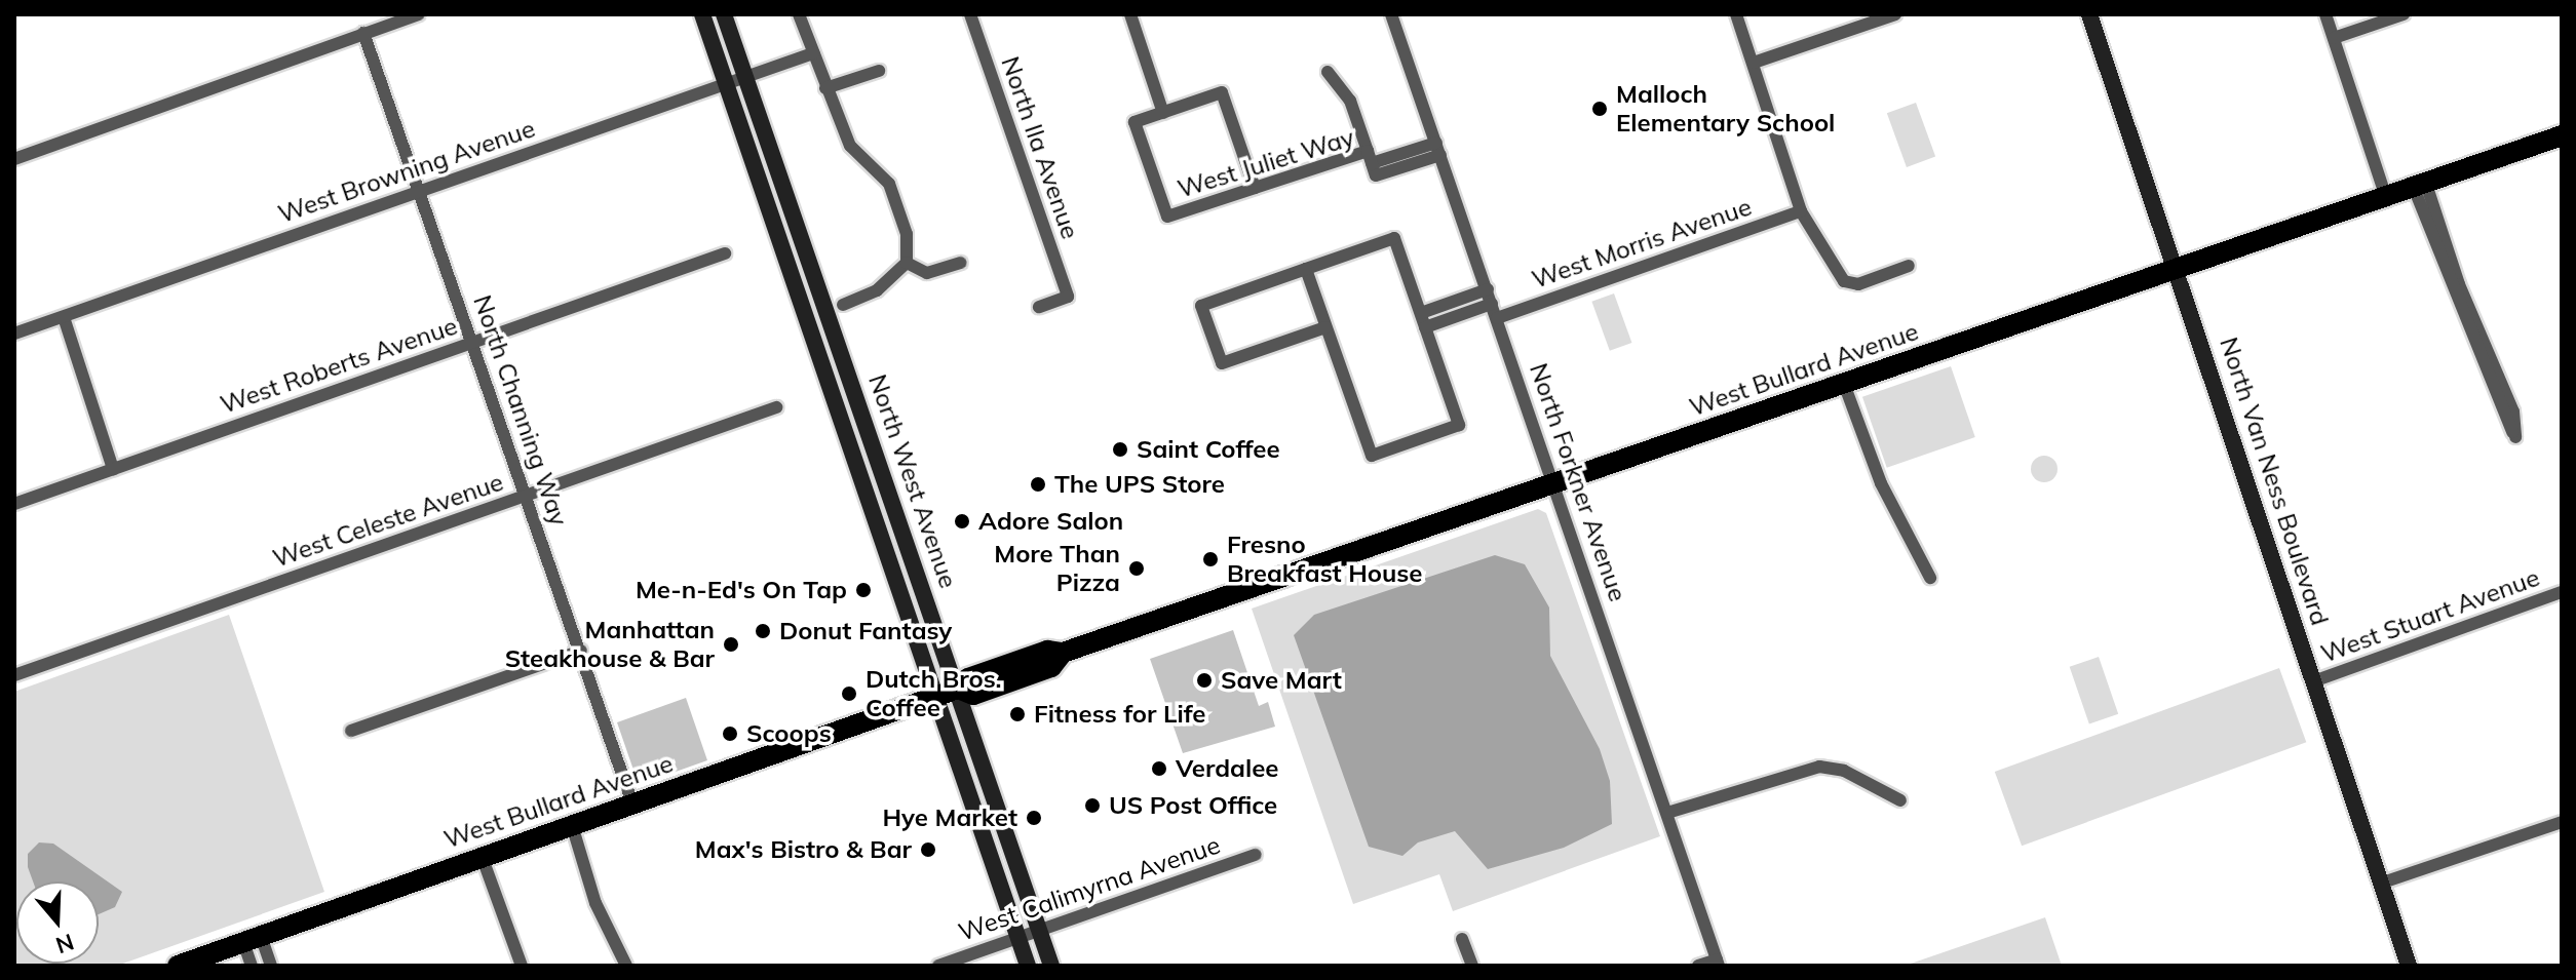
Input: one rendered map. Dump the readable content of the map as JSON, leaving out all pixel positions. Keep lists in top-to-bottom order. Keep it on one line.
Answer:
{"streets":{"main road":["West Bullard Avenue","North West Avenue","North Van Ness Boulevard"],"street":["North Ila Avenue","West Juliet Way","West Browning Avenue","West Morris Avenue","West Roberts Avenue","North Channing Way","North Forkner Avenue","West Celeste Avenue","West Stuart Avenue","West Calimyrna Avenue"]},"crossings":[["West Juliet Way","North Forkner Avenue"],["West Browning Avenue","North Channing Way"],["West Browning Avenue","North West Avenue"],["West Morris Avenue","North Forkner Avenue"],["West Roberts Avenue","North Channing Way"],["West Bullard Avenue","North Channing Way"],["West Bullard Avenue","North West Avenue"],["West Bullard Avenue","North Van Ness Boulevard"],["West Bullard Avenue","North Forkner Avenue"],["North Channing Way","West Celeste Avenue"],["North West Avenue","West Calimyrna Avenue"],["North Van Ness Boulevard","West Stuart Avenue"]],"places":["Malloch Elementary School","Saint Coffee","The UPS Store","Adore Salon","Fresno Breakfast House","More Than Pizza","Me-n-Ed's On Tap","Donut Fantasy","Manhattan Steakhouse & Bar","Save Mart","Dutch Bros. Coffee","Fitness for Life","Scoops","Verdalee","US Post Office","Hye Market","Max's Bistro & Bar"],"north":"bottom"}
